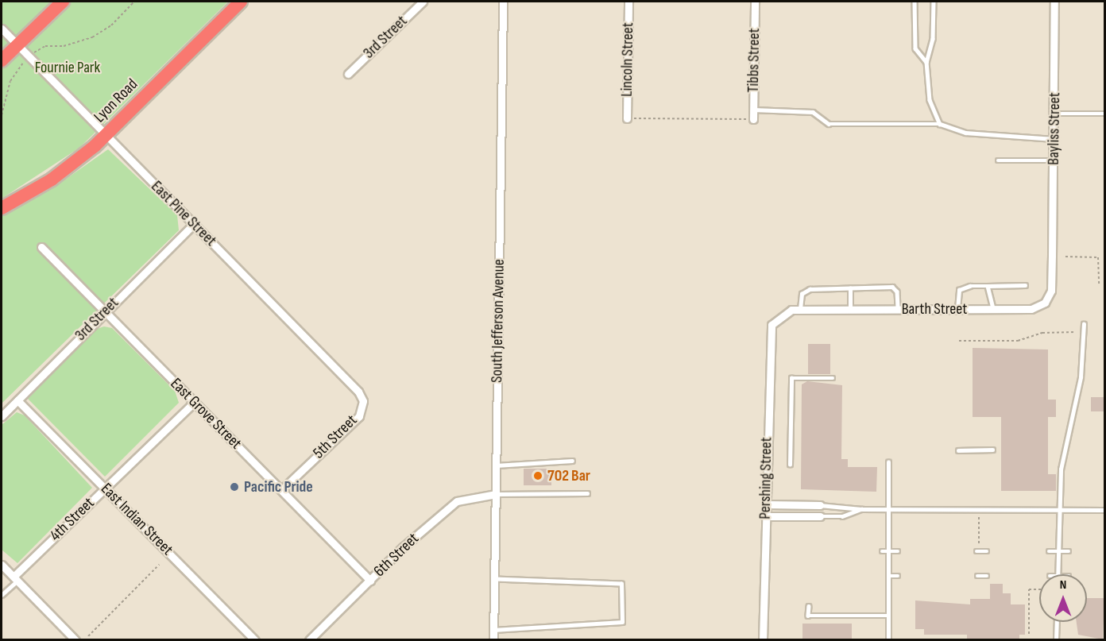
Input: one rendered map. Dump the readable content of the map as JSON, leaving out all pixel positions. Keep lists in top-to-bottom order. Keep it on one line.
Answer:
{"streets":{"highway":["Lyon Road"],"street":["3rd Street","Lincoln Street","Tibbs Street","Bayliss Street","East Pine Street","Barth Street","South Jefferson Avenue","East Grove Street","5th Street","Pershing Street","4th Street","East Indian Street","6th Street"]},"crossings":[["3rd Street","East Pine Street"],["3rd Street","East Grove Street"],["3rd Street","East Indian Street"],["Lyon Road","East Pine Street"],["Bayliss Street","Barth Street"],["East Pine Street","5th Street"],["Barth Street","Pershing Street"],["South Jefferson Avenue","6th Street"],["East Grove Street","5th Street"],["East Grove Street","4th Street"],["East Grove Street","6th Street"],["4th Street","East Indian Street"]],"parks":["Fournie Park"],"places":["702 Bar","Pacific Pride"],"north":"top"}
